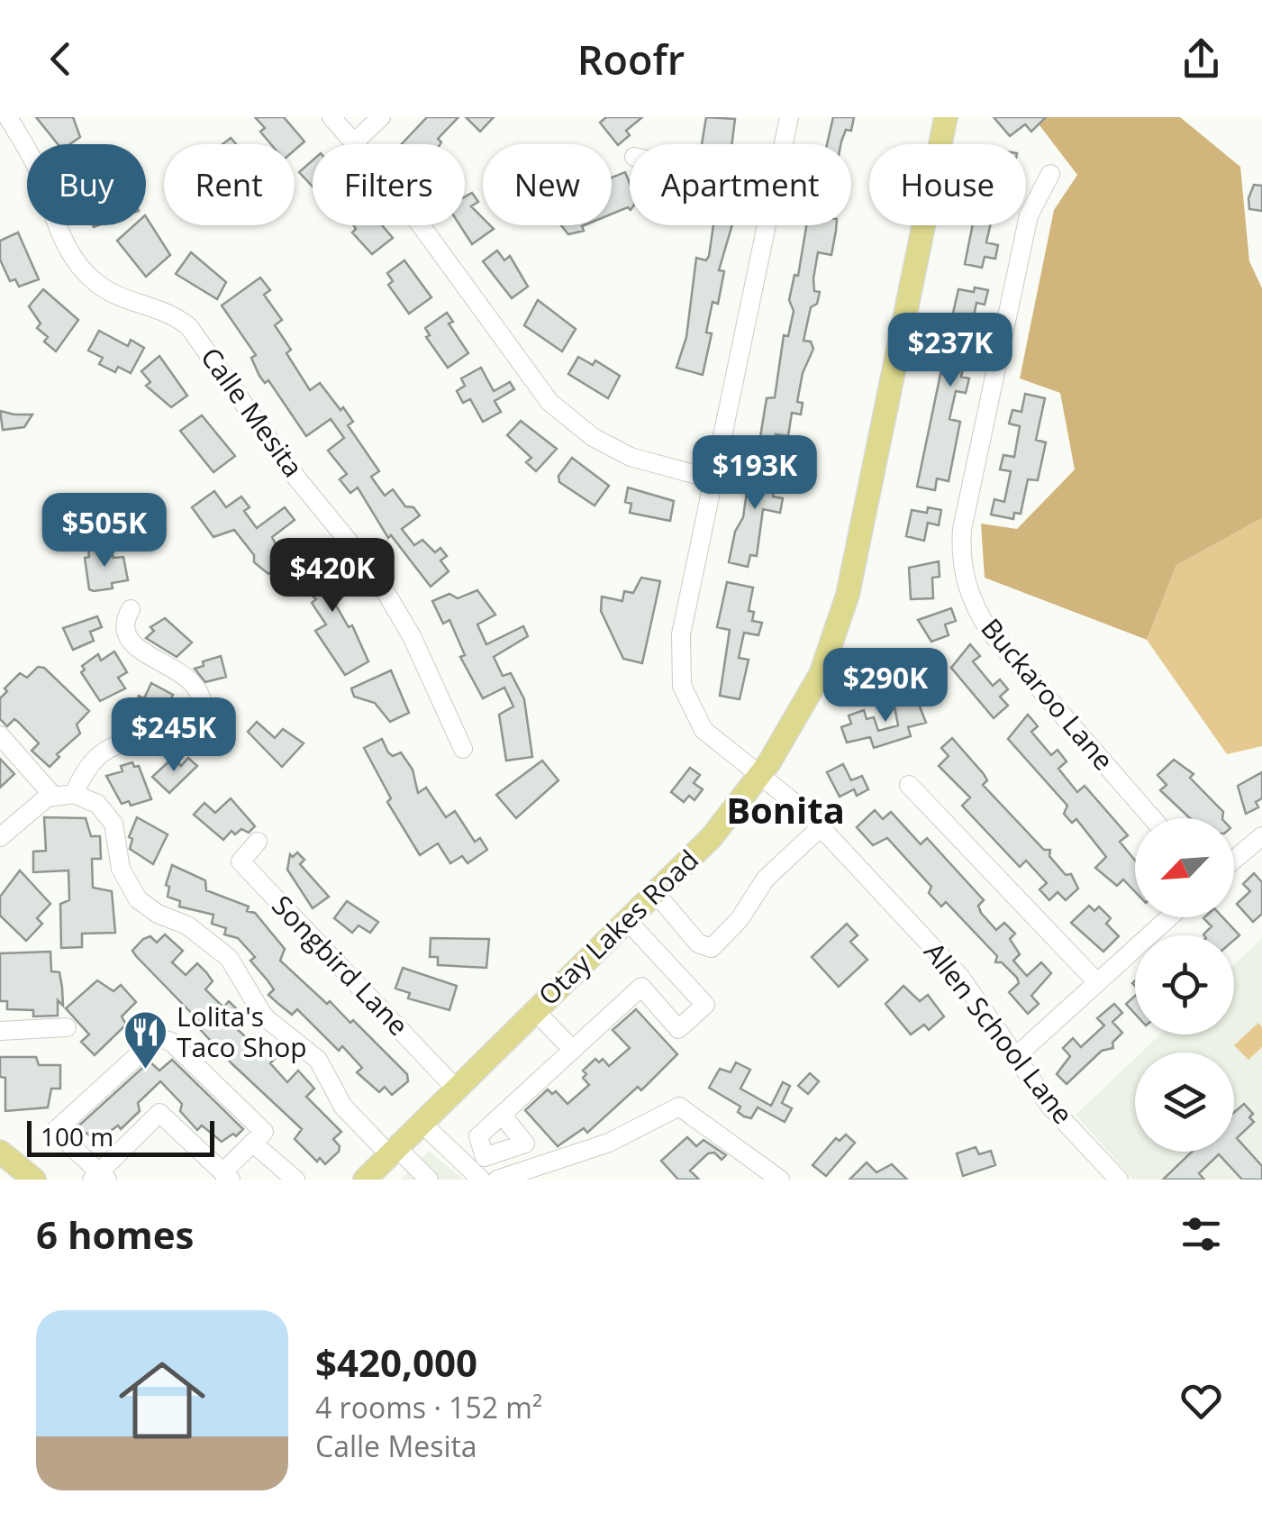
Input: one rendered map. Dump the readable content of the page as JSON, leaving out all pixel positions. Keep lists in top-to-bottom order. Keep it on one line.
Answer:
{"streets":{"main road":["Otay Lakes Road"],"street":["Calle Mesita","Buckaroo Lane","Songbird Lane","Allen School Lane"]},"crossings":[["Otay Lakes Road","Songbird Lane"],["Otay Lakes Road","Allen School Lane"]],"districts":["Bonita"],"places":{"restaurant":["Lolita's Taco Shop"]},"scale_bar":"100 m","north":"bottom left","page":{"header":"Roofr","chip":["Buy","Rent","Filters","New","Apartment","House"],"price":["$237K","$193K","$505K","$420K","$290K","$245K"],"scale":"100 m","heading":"6 homes","list":[{"name":"$420,000","note":"4 rooms · 152 m² · Calle Mesita"}]}}
